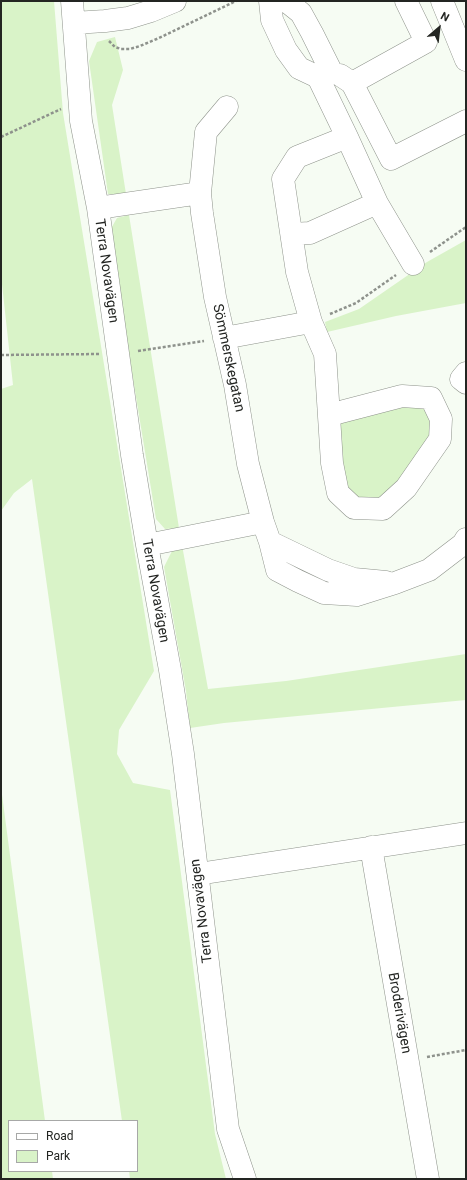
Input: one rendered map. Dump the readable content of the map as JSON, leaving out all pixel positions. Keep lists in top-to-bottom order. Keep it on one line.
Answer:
{"streets":{"street":["Terra Novavägen","Sömmerskegatan","Broderivägen"]},"legend":["Road","Park"],"north":"top right"}
